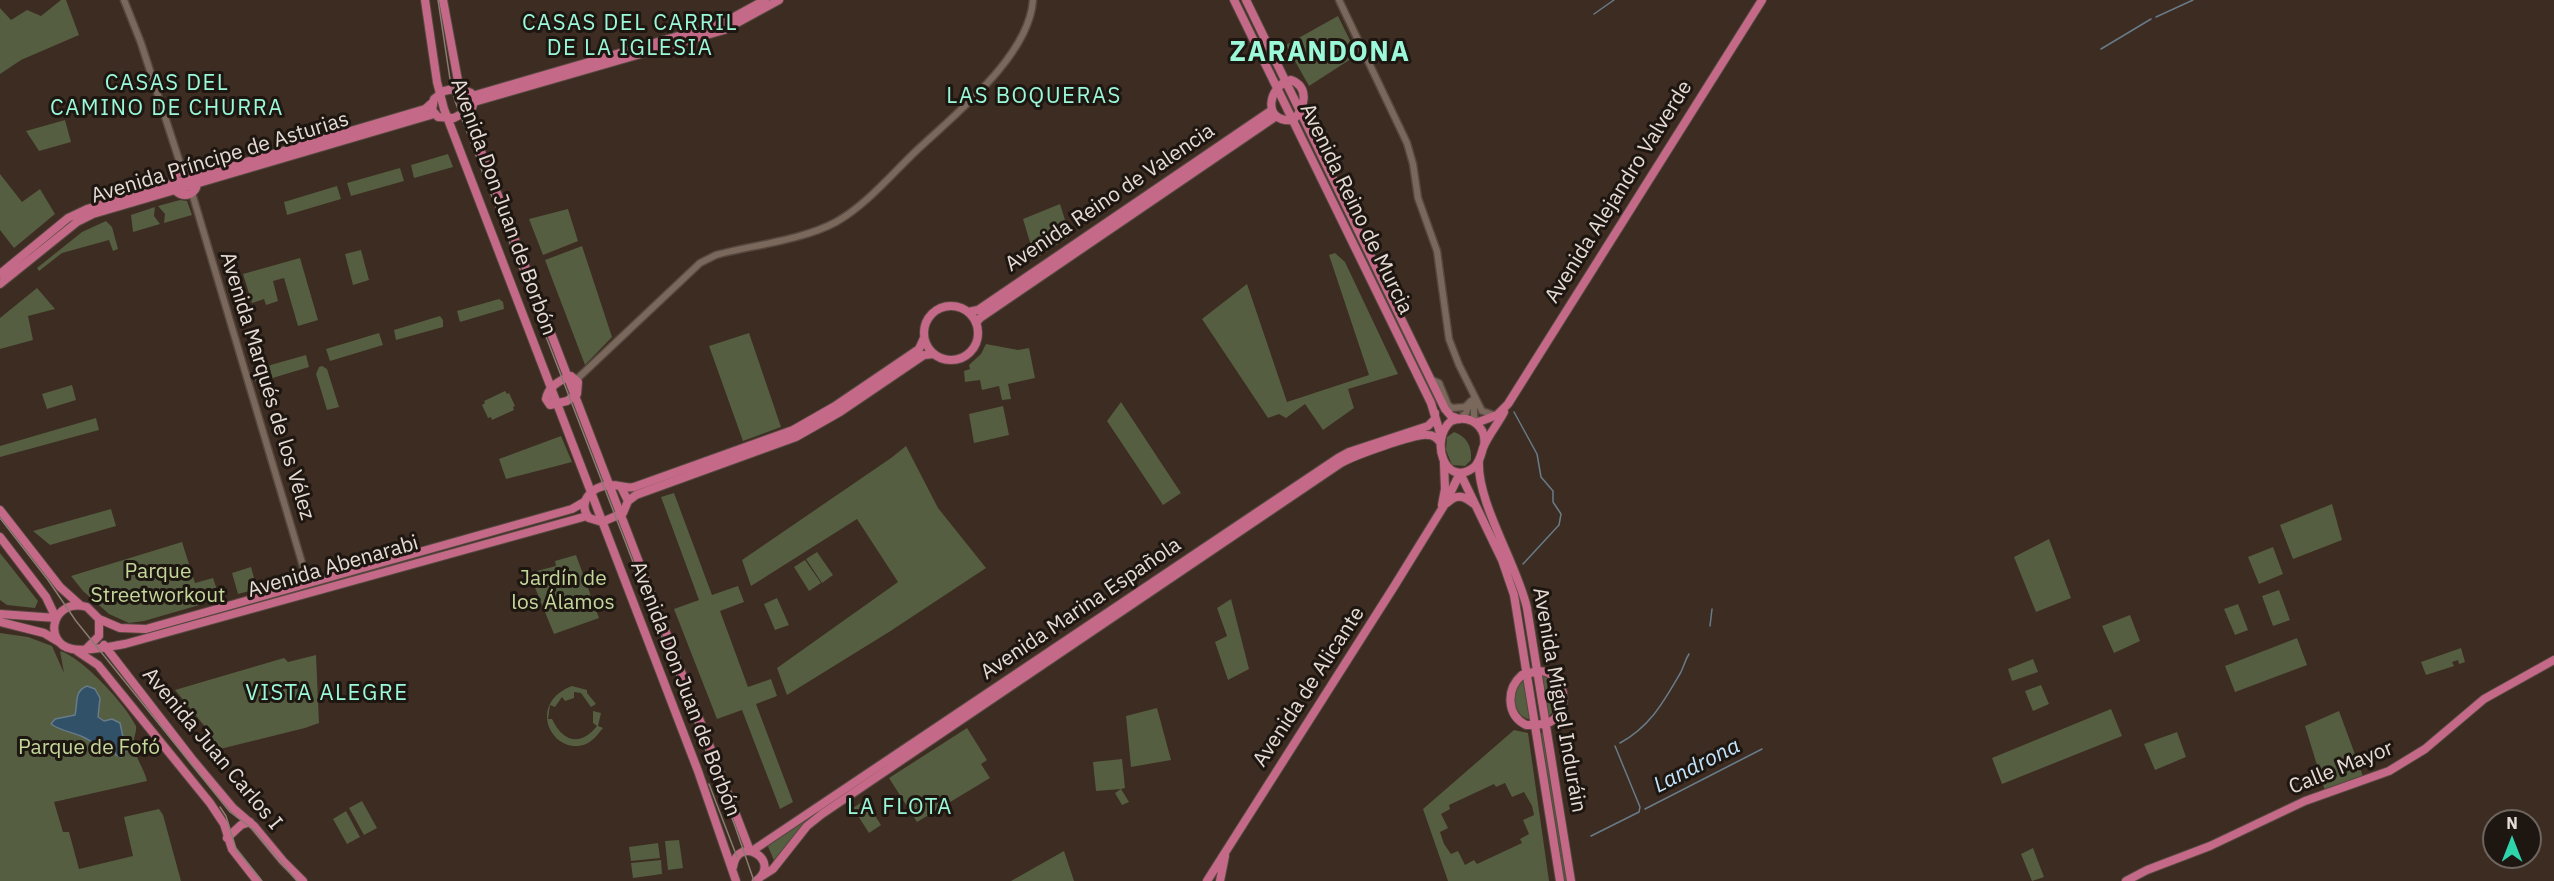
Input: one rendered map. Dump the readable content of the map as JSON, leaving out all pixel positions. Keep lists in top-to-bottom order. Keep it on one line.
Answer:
{"streets":{"main road":["Avenida Príncipe de Asturias","Avenida Alejandro Valverde","Avenida Reino de Valencia","Avenida Don Juan de Borbón","Avenida Reino de Murcia","Avenida Abenarabi","Avenida Marina Española","Avenida de Alicante","Avenida Miguel Induráin","Avenida Juan Carlos I","Calle Mayor"],"street":["Avenida Marqués de los Vélez"]},"crossings":[["Avenida Don Juan de Borbón","Avenida Marina Española"],["Avenida Reino de Murcia","Avenida Marina Española"],["Avenida Reino de Murcia","Avenida de Alicante"],["Avenida Reino de Murcia","Avenida Miguel Induráin"],["Avenida Marqués de los Vélez","Avenida Abenarabi"],["Avenida Abenarabi","Avenida Juan Carlos I"],["Avenida Marina Española","Avenida de Alicante"],["Avenida Marina Española","Avenida Miguel Induráin"],["Avenida de Alicante","Avenida Miguel Induráin"]],"districts":["CASAS DEL CARRIL DE LA IGLESIA","ZARANDONA","CASAS DEL CAMINO DE CHURRA","LAS BOQUERAS","VISTA ALEGRE","LA FLOTA"],"water":["Landrona"],"parks":["Parque Streetworkout","Jardín de los Álamos","Parque de Fofó"],"north":"top"}
